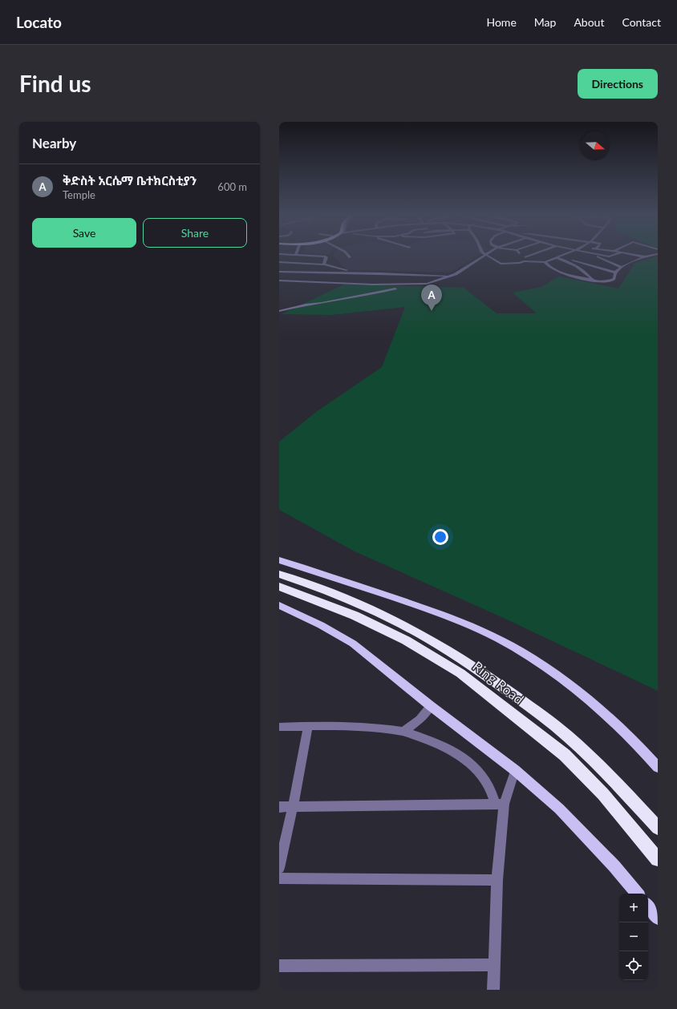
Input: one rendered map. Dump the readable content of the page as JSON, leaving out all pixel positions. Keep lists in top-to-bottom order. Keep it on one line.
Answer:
{"streets":{"highway":["Ring Road"]},"north":"right","page":{"header":"Locato","nav":["Home","Map","About","Contact"],"buttons":["Directions",["Save","Share"]],"title":"Find us","heading":"Nearby","list":[{"mark":"A","name":"ቅድስት አርሴማ ቤተክርስቲያን","note":"Temple","value":"600 m"}],"pins":"A","map_buttons":["+","−"]}}
